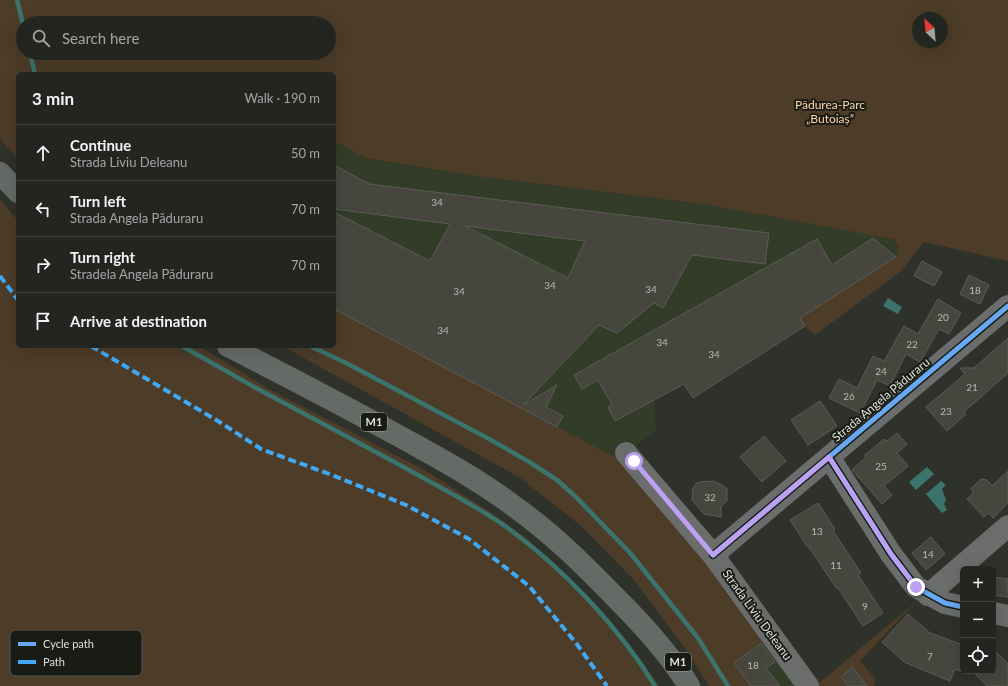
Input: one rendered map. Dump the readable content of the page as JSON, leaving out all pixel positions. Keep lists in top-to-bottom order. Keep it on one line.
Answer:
{"streets":{"highway":["M1"],"street":["Strada Angela Păduraru","Strada Liviu Deleanu"]},"crossings":[["Strada Angela Păduraru","Strada Liviu Deleanu"]],"parks":["Pădurea-Parc „Butoiaș”"],"house_numbers":["34","34","34","18","34","20","34","34","22","34","24","21","26","23","25","32","13","14","11","9","7","18"],"legend":["Cycle path","Path"],"north":"top left","page":{"search":"Search here","heading":["3 min","Walk · 190 m"],"list":[["Continue","Strada Liviu Deleanu","50 m"],["Turn left","Strada Angela Păduraru","70 m"],["Turn right","Stradela Angela Păduraru","70 m"],"Arrive at destination"],"map_buttons":["+","−"]}}
